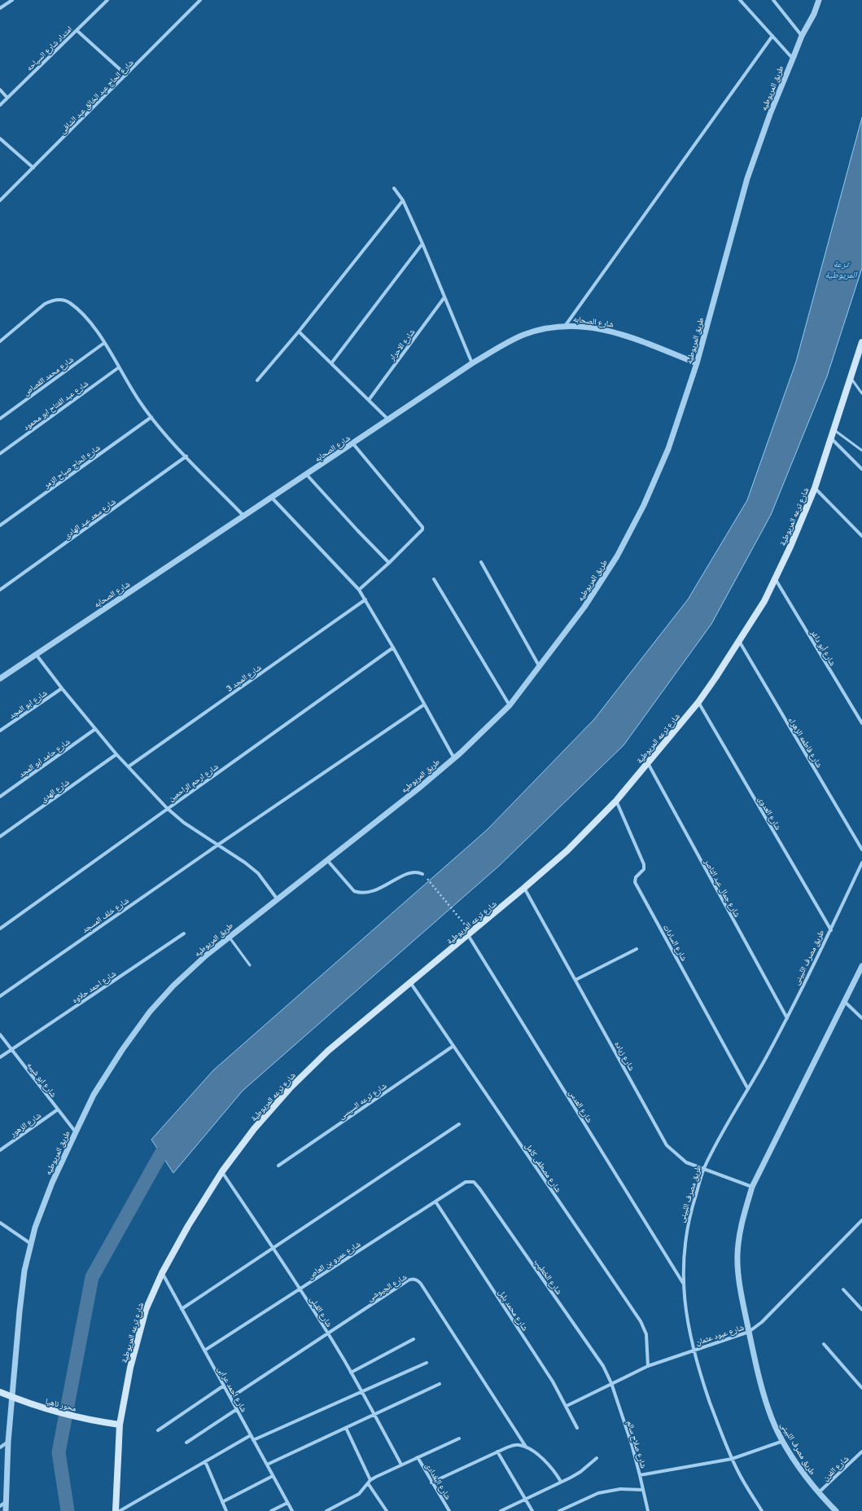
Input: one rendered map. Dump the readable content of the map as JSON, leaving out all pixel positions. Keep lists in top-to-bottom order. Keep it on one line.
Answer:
{"streets":{"main road":["شارع ترعه المريوطية","محور ناهيا"],"street":["امتداد شارع السياحه","طريق المريوطيه","شارع الحاج عبد الخالق عبد الشافى","شارع الصحابه","شارع الاحرار","شارع محمد القصاص","شارع عبد الفتاح ابو محمود","شارع الحاج صباح الزمر","شارع سعد عبد الهادى","شارع أبو داغر","شارع المجد 3","شارع ابو المجد","شارع فاطمه الزهراء","شارع حامد ابو المجد","شارع ارحم الراحمين","شارع الهدى","شارع العدوى","شارع جمال عبد الناصر","شارع خلف المسجد","شارع السادات","طريق مصرف اللبينى","شارع احمد حلاوه","شارع زياده","شارع ابو شيبه","شارع ترعه السيسى","شارع العدس","شارع الزهور","شارع مصطفى كامل","شارع عمرو بن العاص","شارع الخطيب","شارع الجيوشى","شارع محمد بلبل","شارع القبلى","شارع عبود عثمان","شارع احمد عرابى","شارع صلاح سالم","شارع الفرن","شارع البغدادى"]},"crossings":[["طريق المريوطيه","شارع الصحابه"],["طريق المريوطيه","شارع ابو شيبه"],["طريق المريوطيه","محور ناهيا"],["شارع ترعه المريوطية","شارع أبو داغر"],["شارع ترعه المريوطية","شارع فاطمه الزهراء"],["شارع ترعه المريوطية","شارع العدوى"],["شارع ترعه المريوطية","شارع جمال عبد الناصر"],["شارع ترعه المريوطية","شارع السادات"],["شارع ترعه المريوطية","شارع زياده"],["شارع ترعه المريوطية","شارع العدس"],["شارع ترعه المريوطية","شارع مصطفى كامل"],["شارع ترعه المريوطية","شارع القبلى"],["شارع ترعه المريوطية","شارع احمد عرابى"],["شارع ترعه المريوطية","محور ناهيا"],["شارع العدوى","طريق مصرف اللبينى"],["شارع جمال عبد الناصر","طريق مصرف اللبينى"],["شارع السادات","طريق مصرف اللبينى"],["طريق مصرف اللبينى","شارع زياده"],["طريق مصرف اللبينى","شارع العدس"],["طريق مصرف اللبينى","شارع عبود عثمان"],["طريق مصرف اللبينى","شارع الفرن"],["شارع احمد حلاوه","شارع ابو شيبه"],["شارع ابو شيبه","شارع الزهور"],["شارع ترعه السيسى","شارع مصطفى كامل"],["شارع مصطفى كامل","شارع عبود عثمان"],["شارع عمرو بن العاص","شارع الخطيب"],["شارع عمرو بن العاص","شارع محمد بلبل"],["شارع عمرو بن العاص","شارع القبلى"],["شارع عمرو بن العاص","شارع احمد عرابى"],["شارع الخطيب","شارع عبود عثمان"],["شارع الخطيب","شارع صلاح سالم"],["شارع الجيوشى","شارع القبلى"],["شارع الجيوشى","شارع احمد عرابى"],["شارع محمد بلبل","شارع عبود عثمان"],["شارع عبود عثمان","شارع صلاح سالم"]],"water":["ترعة المريوطية"]}
